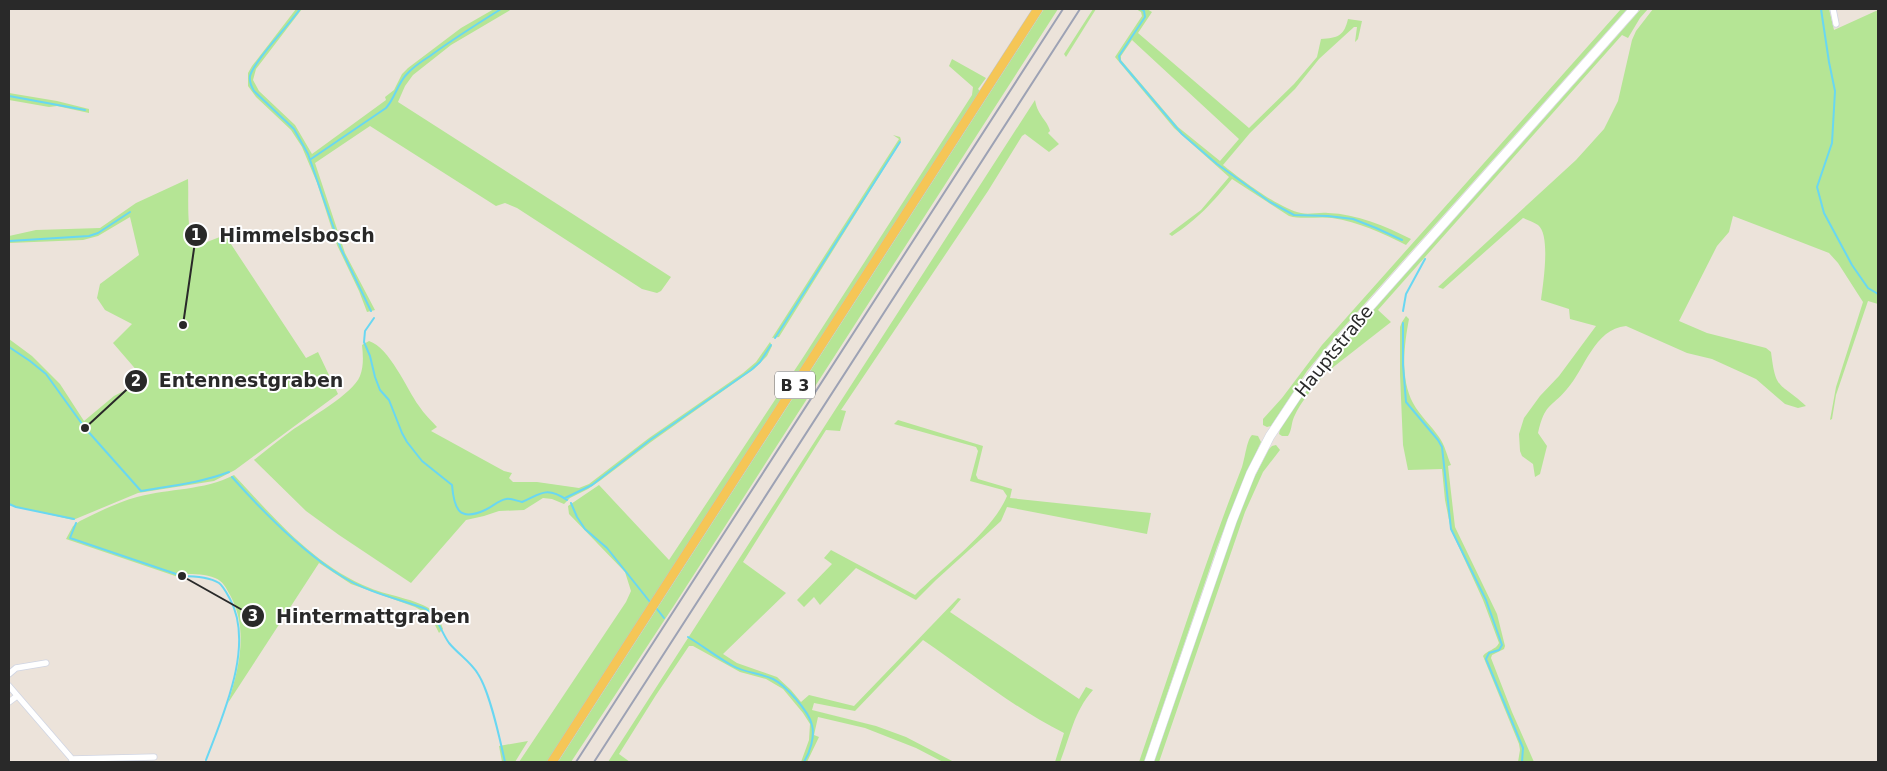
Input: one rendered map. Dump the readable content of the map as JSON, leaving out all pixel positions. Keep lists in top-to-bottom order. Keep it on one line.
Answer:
{"streets":{"main road":["B 3"],"street":["Hauptstraße"]},"places":["Himmelsbosch","Entennestgraben","Hintermattgraben"]}
